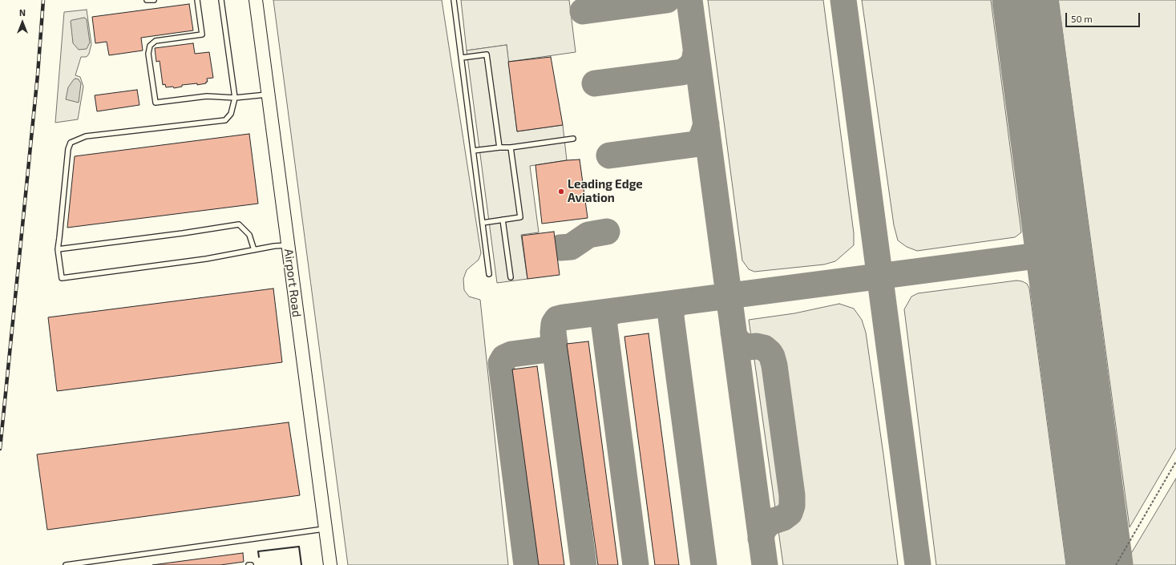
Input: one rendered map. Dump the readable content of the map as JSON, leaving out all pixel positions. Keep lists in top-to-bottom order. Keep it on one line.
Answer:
{"streets":{"street":["Airport Road"]},"places":["Leading Edge Aviation"],"scale_bar":"50 m","north":"top"}
